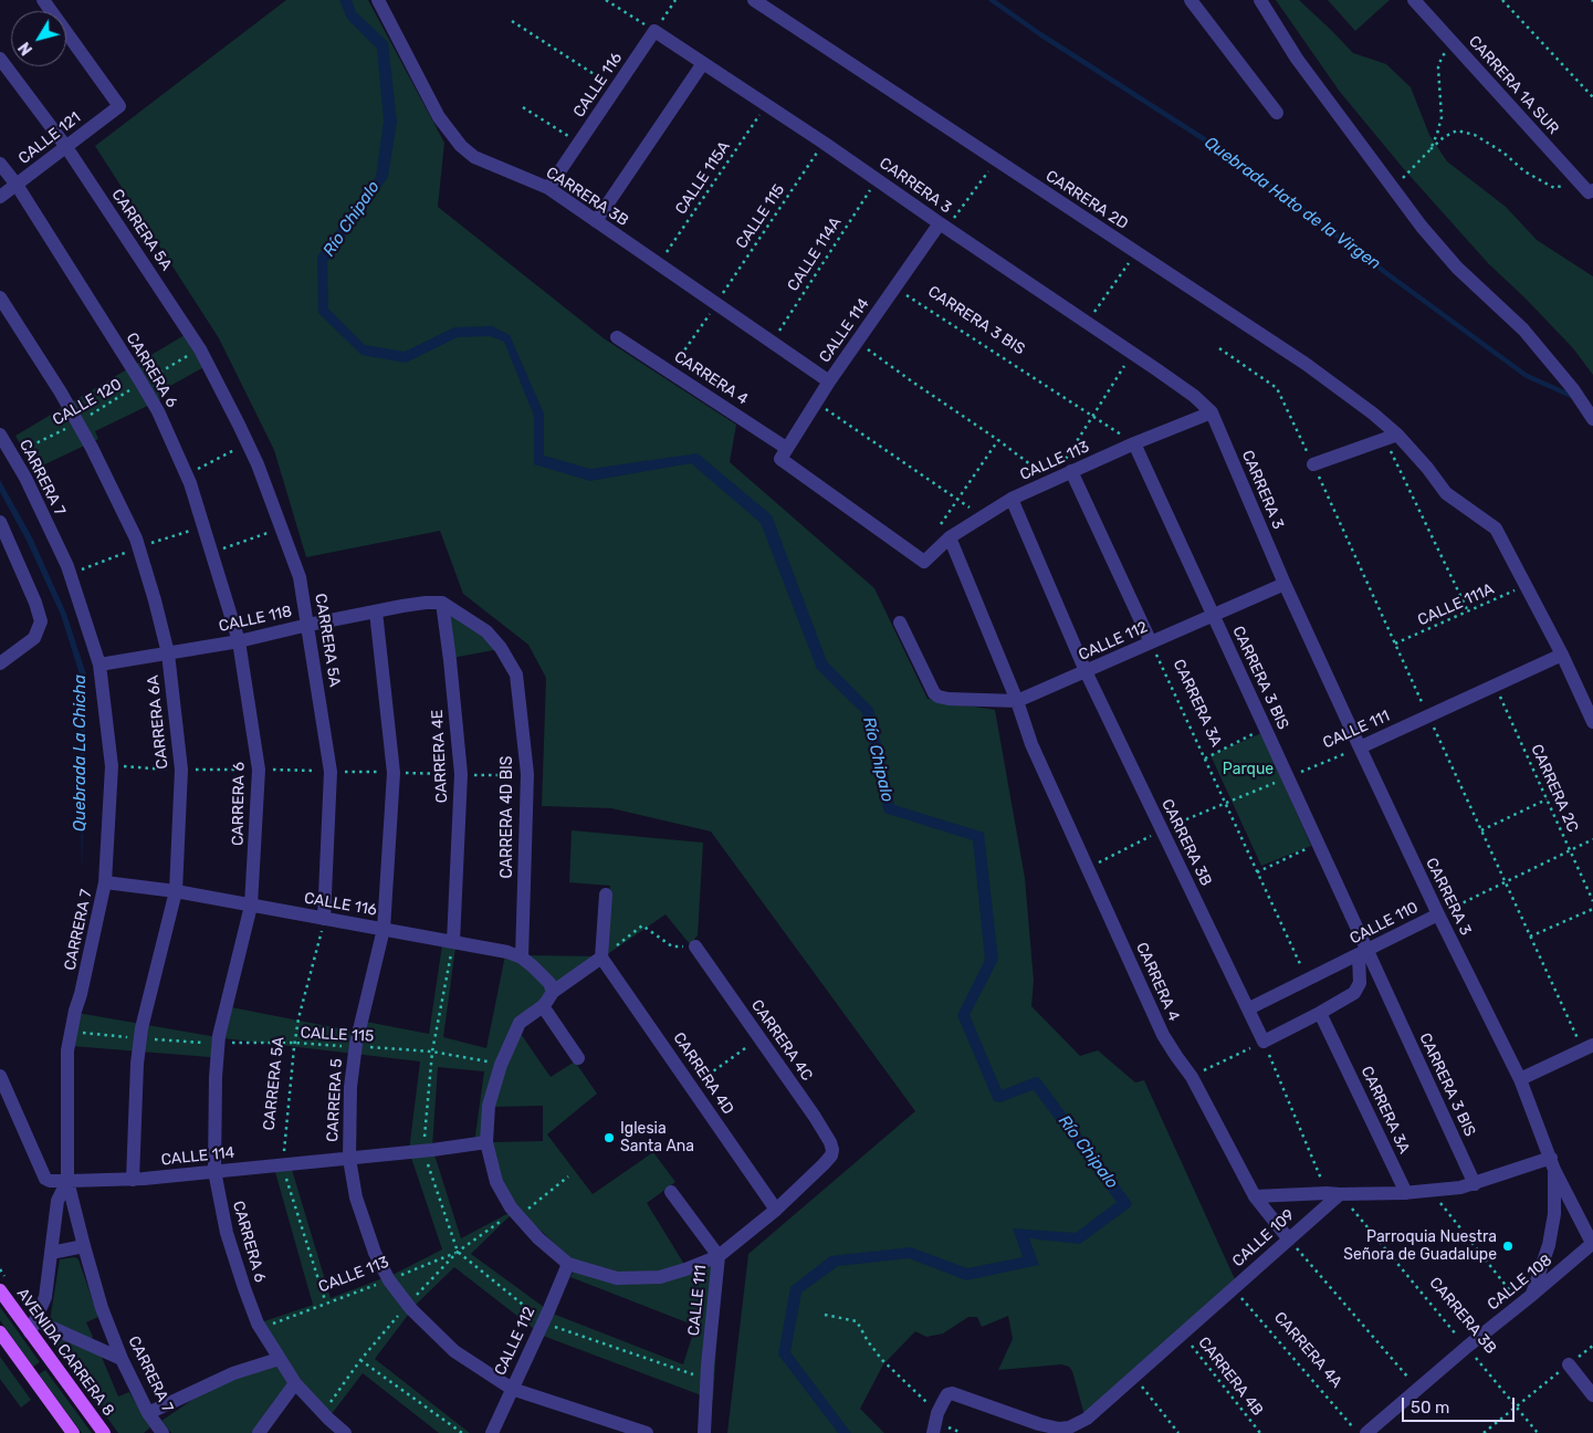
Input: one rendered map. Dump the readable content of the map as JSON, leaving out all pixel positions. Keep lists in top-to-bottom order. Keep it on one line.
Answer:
{"streets":{"main road":["AVENIDA CARRERA 8"],"street":["CALLE 116","CARRERA 1A SUR","CALLE 121","CARRERA 3","CARRERA 3B","CARRERA 2D","CARRERA 5A","CARRERA 3 BIS","CALLE 114","CARRERA 6","CARRERA 4","CALLE 113","CARRERA 7","CALLE 118","CALLE 112","CARRERA 3A","CARRERA 6A","CALLE 111","CARRERA 4E","CARRERA 4D BIS","CALLE 110","CARRERA 4C","CARRERA 4D","CARRERA 5","CALLE 109","CALLE 108"],"path":["CALLE 115A","CALLE 115","CALLE 114A","CALLE 120","CALLE 111A","CARRERA 2C","CARRERA 4A","CARRERA 4B"]},"crossings":[["CALLE 116","CARRERA 3"],["CALLE 116","CARRERA 3B"],["CALLE 116","CARRERA 5A"],["CALLE 116","CARRERA 6"],["CALLE 116","CARRERA 7"],["CALLE 116","CARRERA 6A"],["CALLE 116","CARRERA 4E"],["CALLE 116","CARRERA 4D BIS"],["CALLE 116","CARRERA 5"],["CALLE 121","CARRERA 5A"],["CALLE 121","CARRERA 6"],["CALLE 115A","CARRERA 3"],["CALLE 115A","CARRERA 3B"],["CARRERA 3","CALLE 115"],["CARRERA 3","CALLE 114A"],["CARRERA 3","CALLE 114"],["CARRERA 3","CALLE 113"],["CARRERA 3","CALLE 112"],["CARRERA 3","CALLE 111"],["CARRERA 3","CALLE 110"],["CARRERA 3","CALLE 108"],["CARRERA 3B","CALLE 115"],["CARRERA 3B","CALLE 114A"],["CARRERA 3B","CALLE 114"],["CARRERA 3B","CALLE 113"],["CARRERA 3B","CALLE 112"],["CARRERA 3B","CALLE 111"],["CARRERA 3B","CALLE 110"],["CARRERA 3B","CALLE 109"],["CARRERA 3B","CALLE 108"],["CARRERA 2D","CALLE 111A"],["CARRERA 2D","CALLE 111"],["CALLE 115","CARRERA 5A"],["CALLE 115","CARRERA 6"],["CALLE 115","CARRERA 4"],["CALLE 115","CARRERA 7"],["CALLE 115","CARRERA 6A"],["CALLE 115","CARRERA 5"],["CARRERA 5A","CALLE 114"],["CARRERA 5A","CALLE 120"],["CARRERA 5A","CALLE 118"],["CARRERA 3 BIS","CALLE 114"],["CARRERA 3 BIS","CALLE 113"],["CARRERA 3 BIS","CALLE 112"],["CARRERA 3 BIS","CALLE 111"],["CARRERA 3 BIS","CALLE 110"],["CALLE 114","CARRERA 6"],["CALLE 114","CARRERA 4"],["CALLE 114","CARRERA 7"],["CALLE 114","CARRERA 6A"],["CALLE 114","CARRERA 5"],["CARRERA 6","CALLE 120"],["CARRERA 6","CALLE 113"],["CARRERA 6","CALLE 118"],["CARRERA 4","CALLE 113"],["CARRERA 4","CALLE 112"],["CARRERA 4","CALLE 111"],["CARRERA 4","CALLE 109"],["CALLE 120","CARRERA 7"],["CALLE 120","CARRERA 6A"],["CALLE 113","CARRERA 5"],["CARRERA 7","CALLE 118"],["CALLE 118","CARRERA 6A"],["CALLE 118","CARRERA 4E"],["CALLE 118","CARRERA 4D BIS"],["CALLE 118","CARRERA 5"],["CALLE 112","CARRERA 3A"],["CALLE 112","CARRERA 5"],["CARRERA 3A","CALLE 111"],["CARRERA 3A","CALLE 110"],["CALLE 111","CARRERA 2C"],["CALLE 111","CARRERA 4C"],["CALLE 111","CARRERA 4D"],["CARRERA 4E","CARRERA 4D BIS"],["CARRERA 2C","CALLE 110"],["CALLE 109","CARRERA 4A"],["CALLE 109","CARRERA 4B"]],"water":["Quebrada Hato de la Virgen","Río Chipalo","Quebrada La Chicha"],"parks":["Parque"],"places":["Iglesia Santa Ana","Parroquia Nuestra Señora de Guadalupe"],"scale_bar":"50 m","north":"bottom left"}
